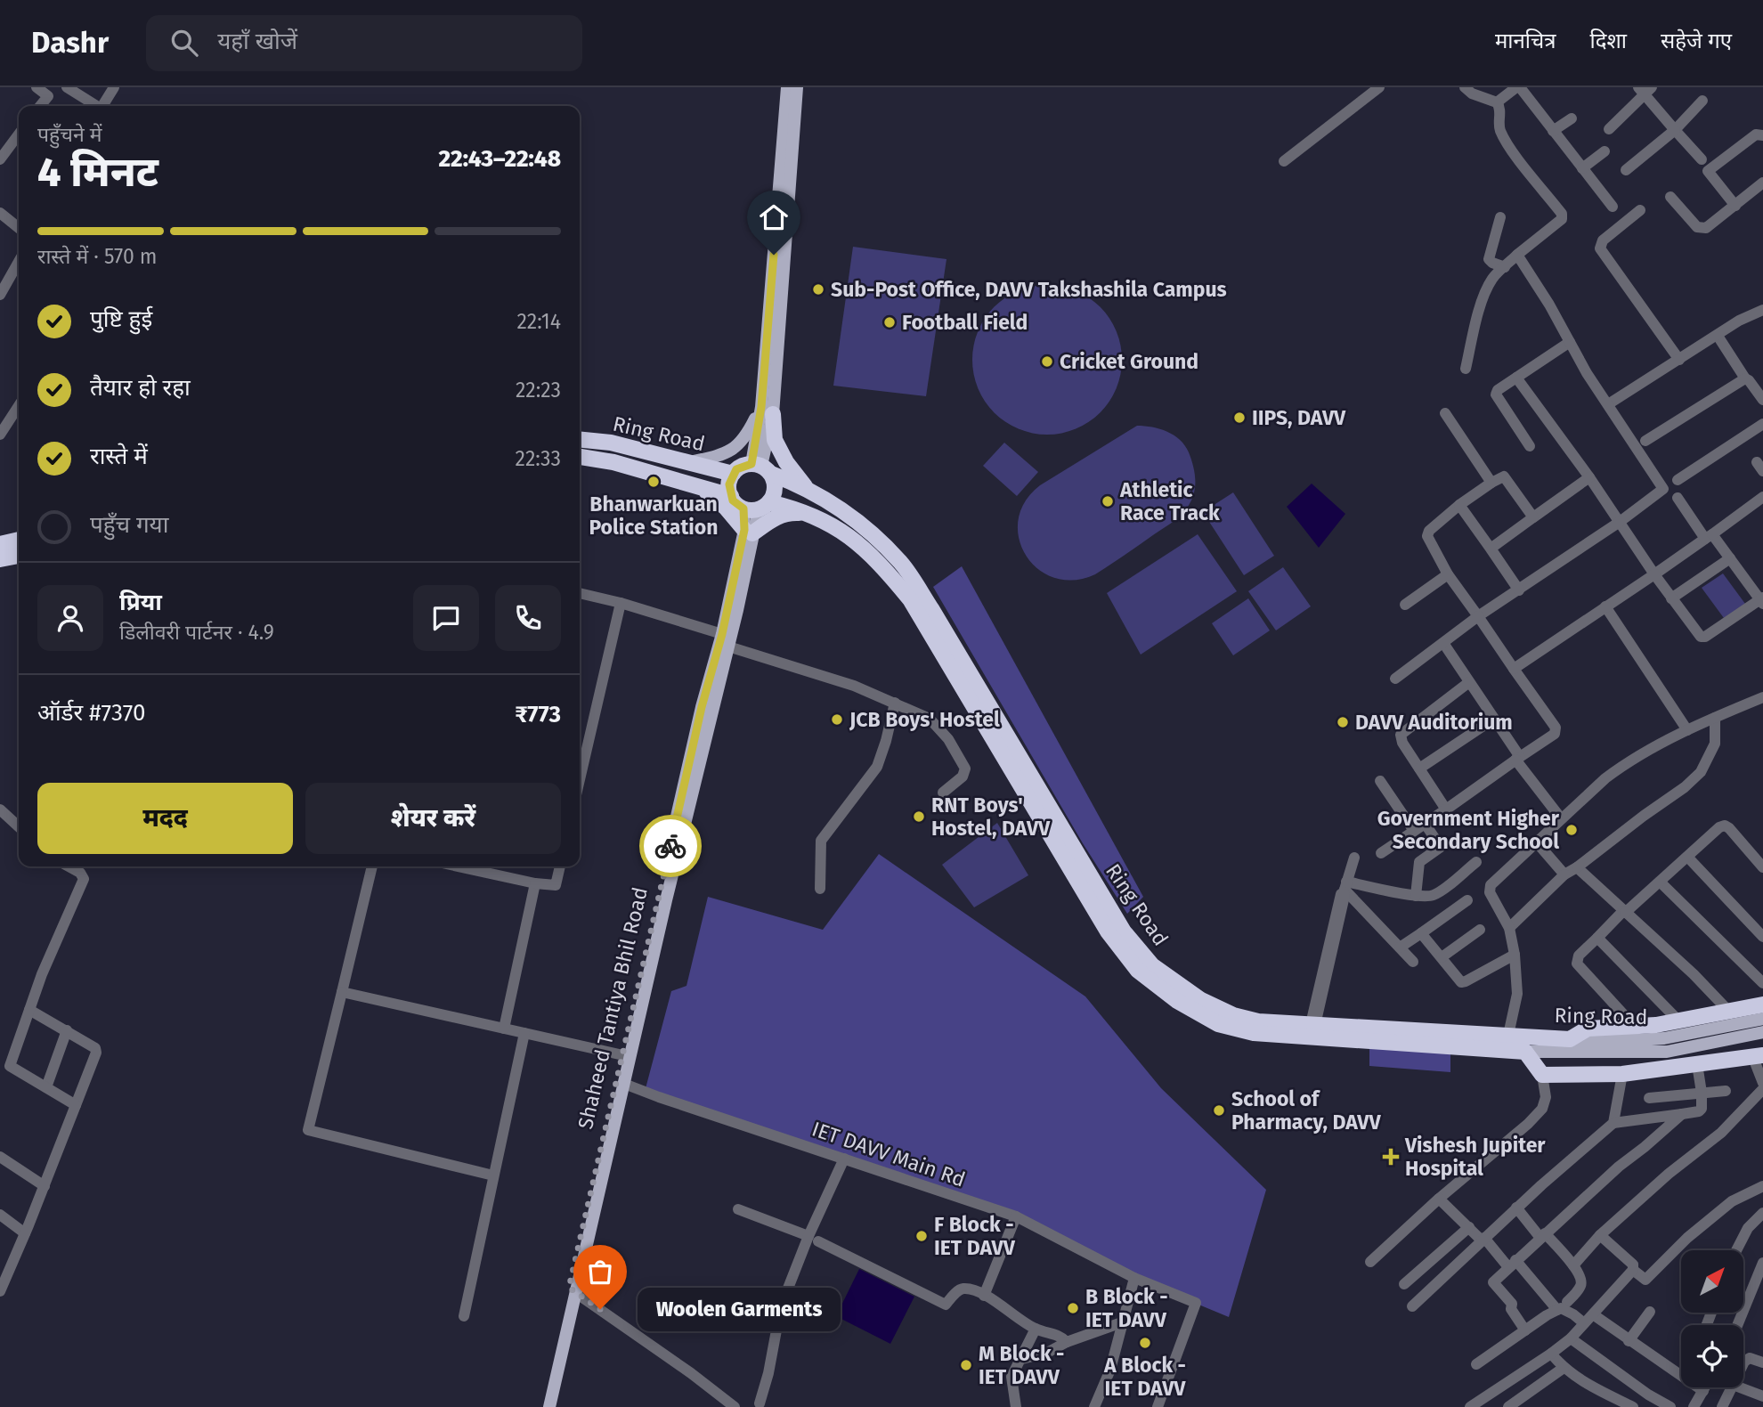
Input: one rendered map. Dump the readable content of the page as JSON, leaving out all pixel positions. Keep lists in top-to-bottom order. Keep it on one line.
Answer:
{"streets":{"highway":["Ring Road"],"main road":["Shaheed Tantiya Bhil Road"],"street":["IET DAVV Main Rd"]},"crossings":[["Ring Road","Shaheed Tantiya Bhil Road"],["Shaheed Tantiya Bhil Road","IET DAVV Main Rd"]],"places":{"other":["Sub-Post Office, DAVV Takshashila Campus","Football Field","Cricket Ground","IIPS, DAVV","Bhanwarkuan Police Station","Athletic Race Track","JCB Boys' Hostel","DAVV Auditorium","RNT Boys' Hostel, DAVV","Government Higher Secondary School","School of Pharmacy, DAVV","F Block - IET DAVV","B Block - IET DAVV","Woolen Garments","A Block - IET DAVV","M Block - IET DAVV"],"health":["Vishesh Jupiter Hospital"]},"north":"top right","page":{"header":"Dashr","search":"यहाँ खोजें","nav":["मानचित्र","दिशा","सहेजे गए"],"heading":["4 मिनट","पहुँचने में","22:43–22:48"],"panel":["प्रिया","डिलीवरी पार्टनर · 4.9","ऑर्डर #7370","₹773"],"bar":"रास्ते में · 570 m","list":[["पुष्टि हुई","22:14"],["तैयार हो रहा","22:23"],["रास्ते में","22:33"],"पहुँच गया"],"buttons":["मदद","शेयर करें"],"bubble":"Woolen Garments"}}
